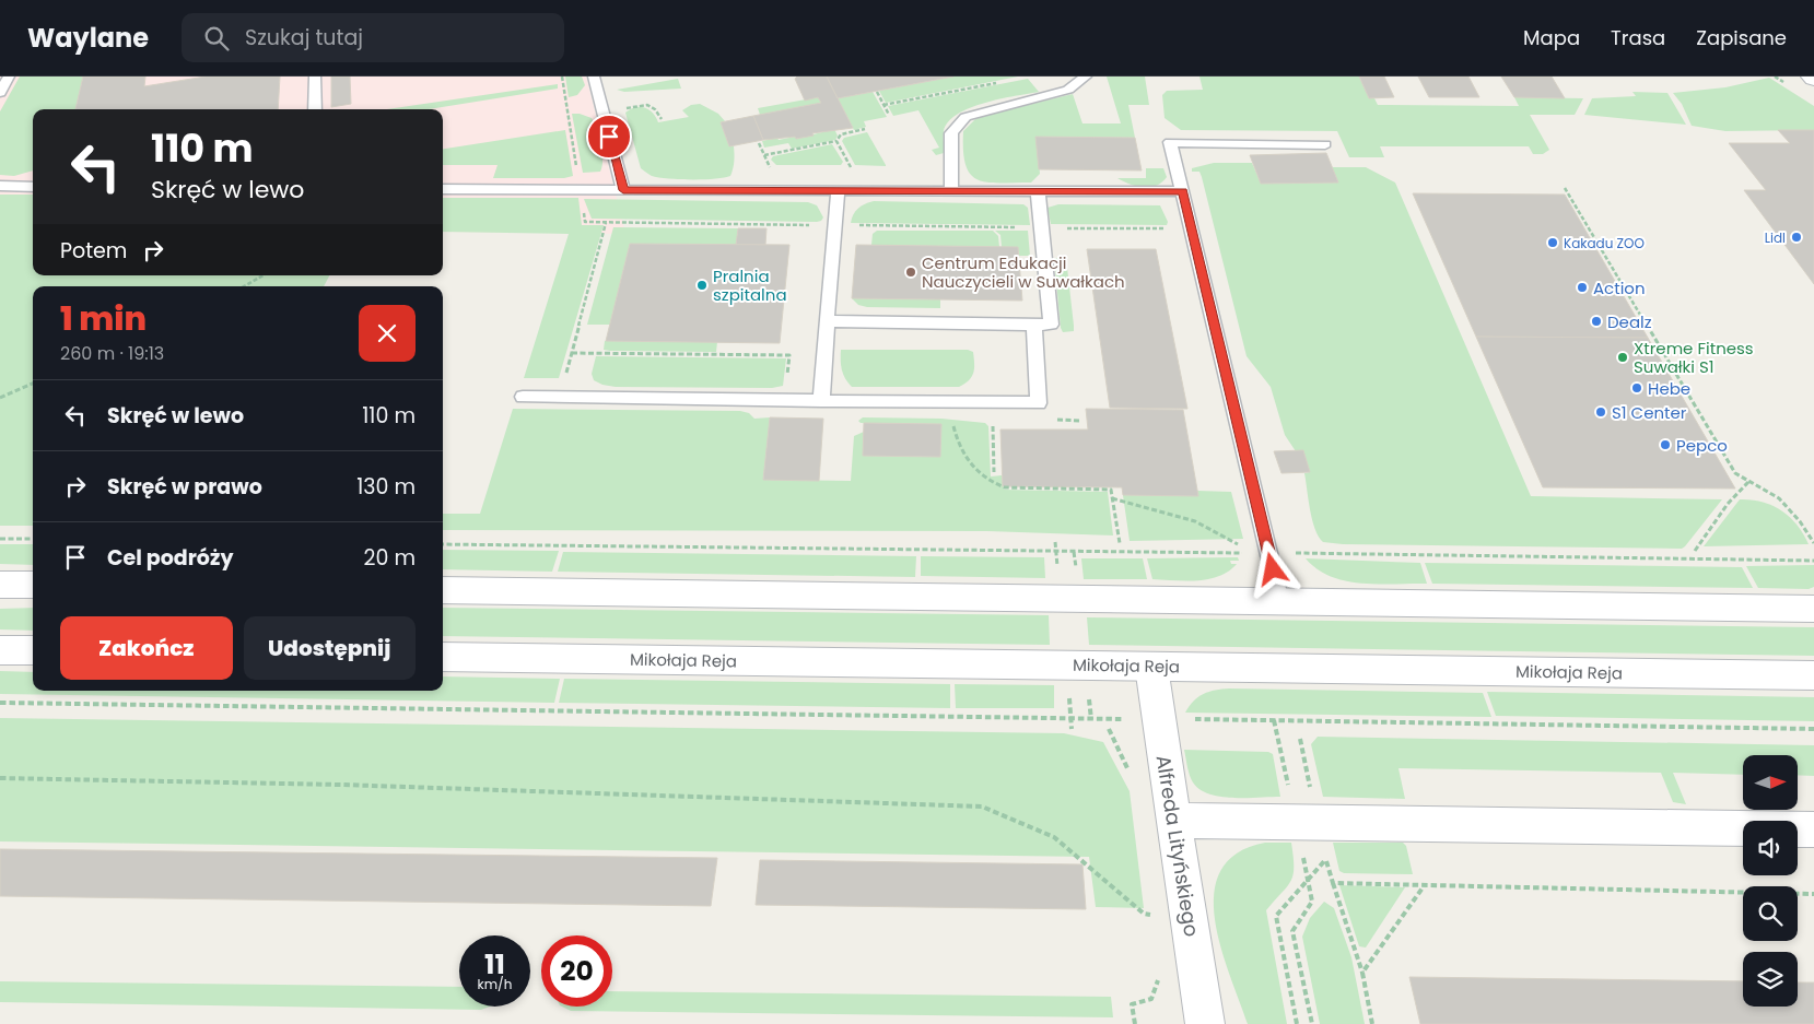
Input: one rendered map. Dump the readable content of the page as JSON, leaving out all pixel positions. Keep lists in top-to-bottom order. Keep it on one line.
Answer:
{"streets":{"street":["Mikołaja Reja","Alfreda Lityńskiego"]},"crossings":[["Mikołaja Reja","Alfreda Lityńskiego"]],"places":["Lidl","Kakadu ZOO","Centrum Edukacji Nauczycieli w Suwałkach","Pralnia szpitalna","Action","Dealz","Xtreme Fitness Suwałki S1","Hebe","S1 Center","Pepco"],"north":"right","page":{"header":"Waylane","search":"Szukaj tutaj","nav":["Mapa","Trasa","Zapisane"],"turn":["110 m","Skręć w lewo"],"then":"Potem","heading":["1 min","260 m · 19:13"],"list":[{"name":"Skręć w lewo","value":"110 m"},{"name":"Skręć w prawo","value":"130 m"},{"name":"Cel podróży","value":"20 m"}],"buttons":["Zakończ","Udostępnij"],"speed":"11 km/h","limit":"20"}}
